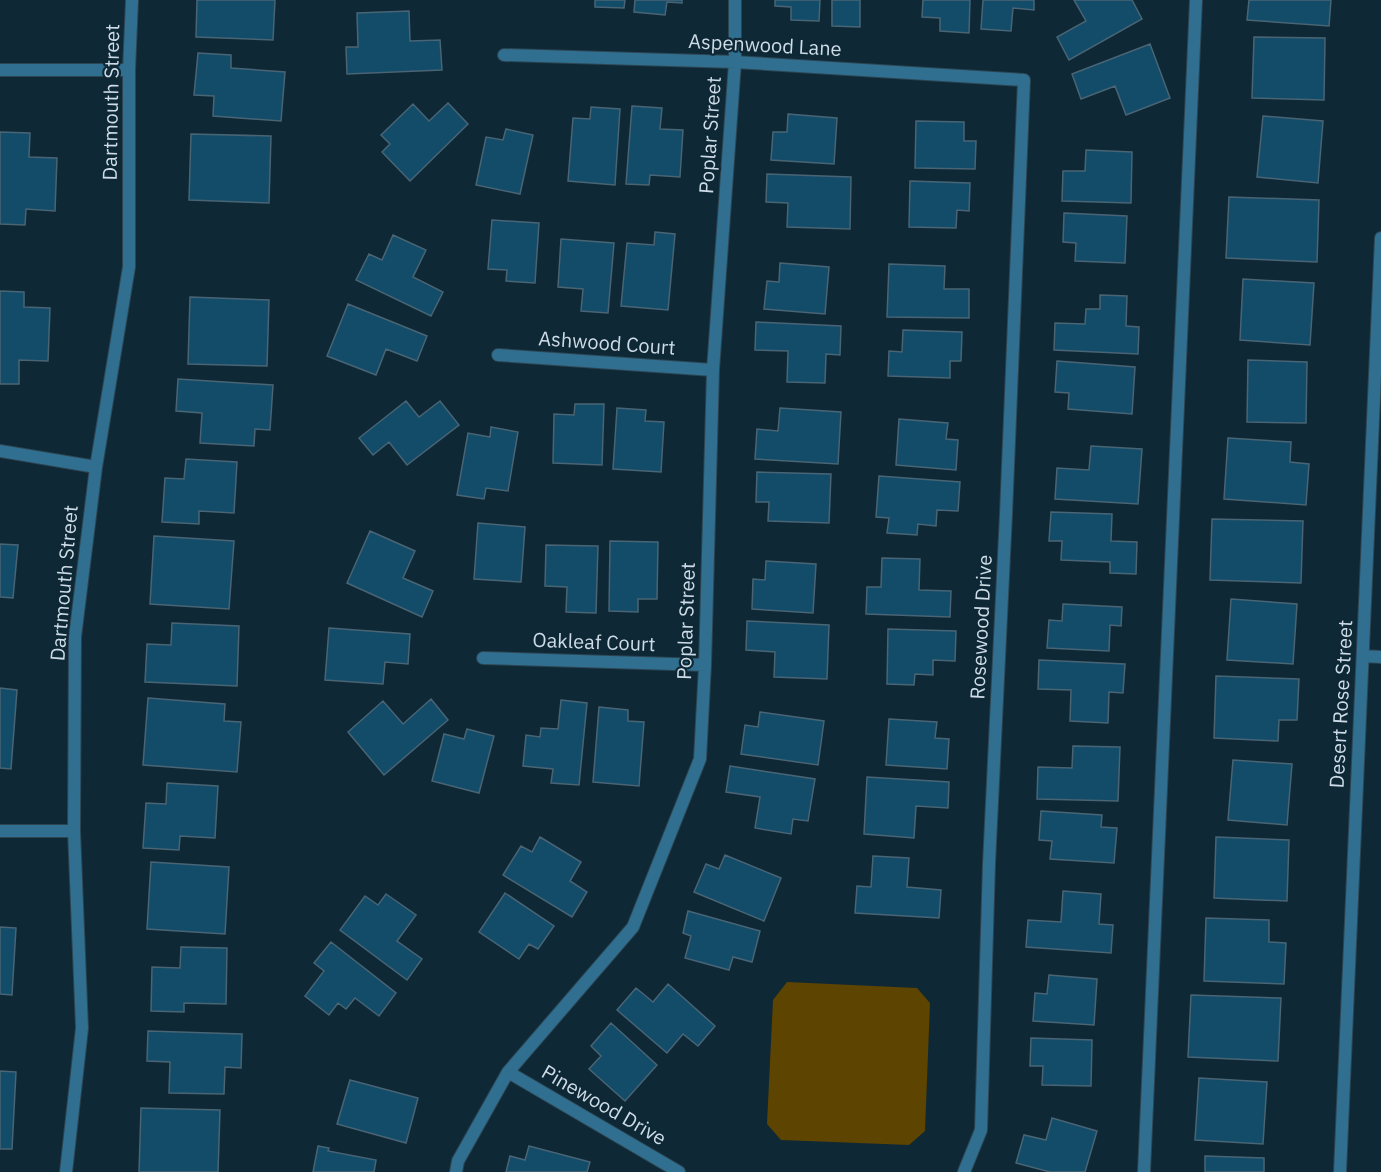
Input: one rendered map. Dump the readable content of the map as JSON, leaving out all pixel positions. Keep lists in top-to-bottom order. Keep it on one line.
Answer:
{"streets":{"street":["Aspenwood Lane","Dartmouth Street","Poplar Street","Ashwood Court","Rosewood Drive","Oakleaf Court","Desert Rose Street","Pinewood Drive"]},"crossings":[["Aspenwood Lane","Poplar Street"],["Aspenwood Lane","Rosewood Drive"],["Poplar Street","Ashwood Court"],["Poplar Street","Oakleaf Court"],["Poplar Street","Pinewood Drive"]]}
